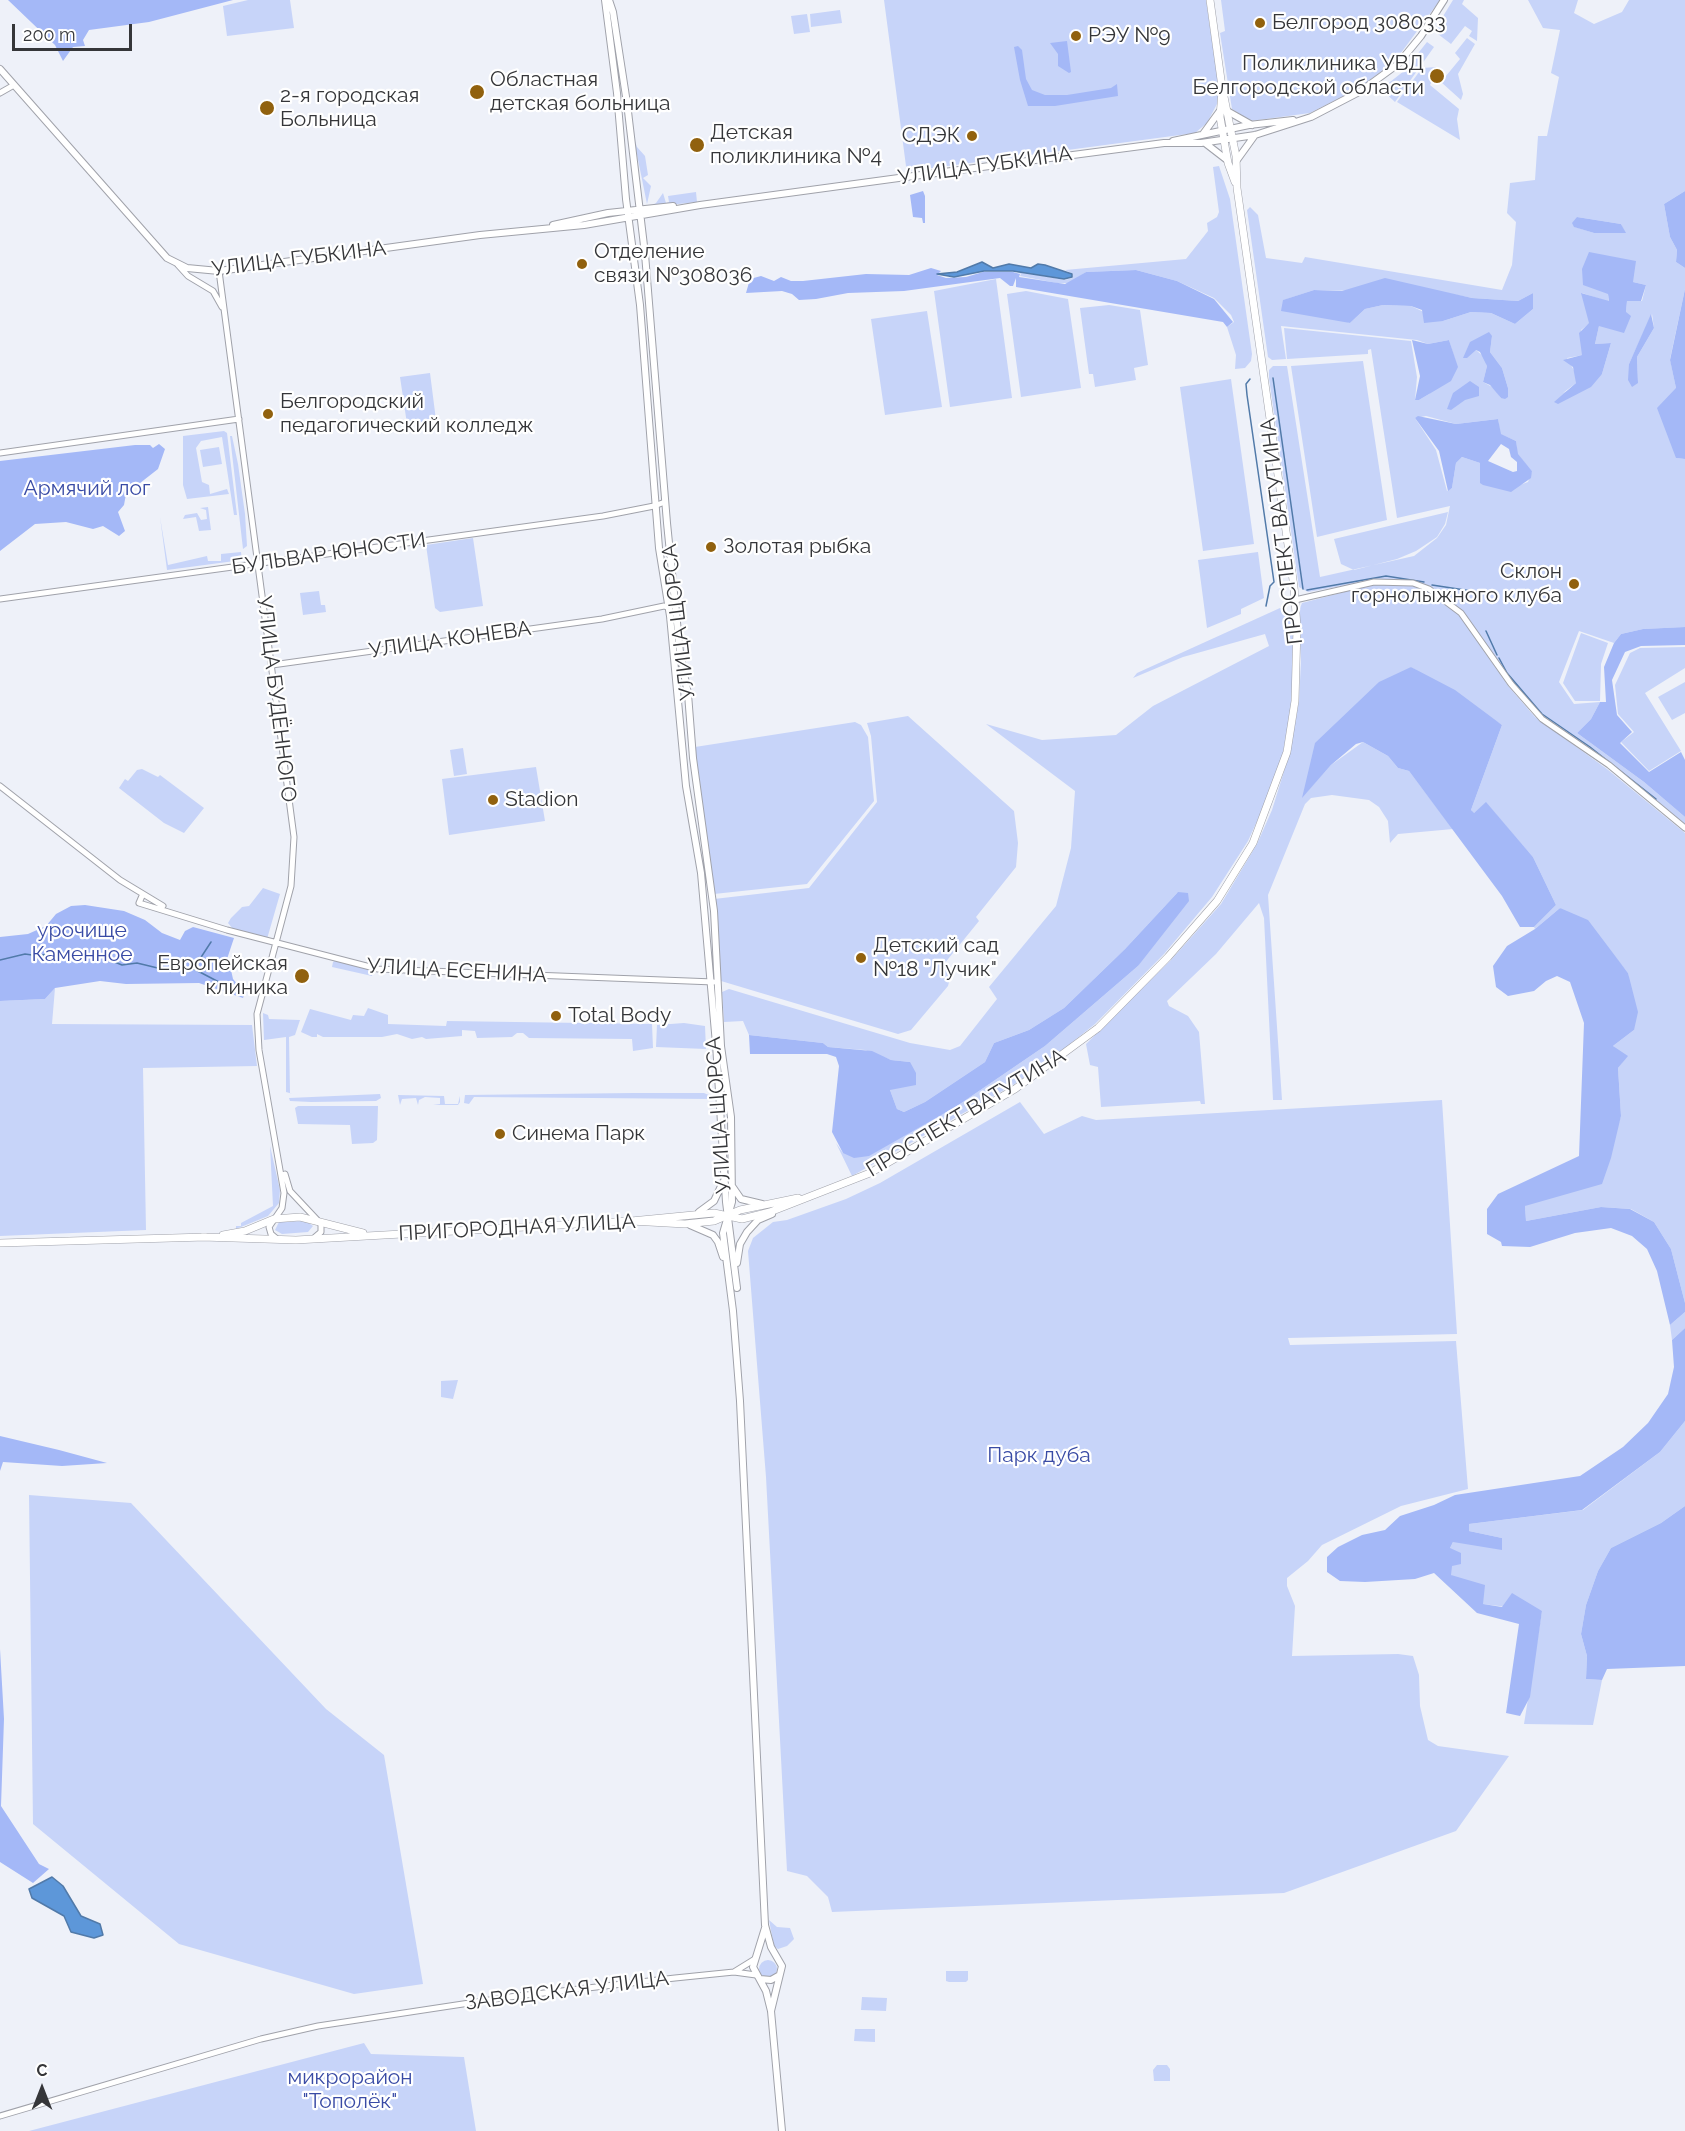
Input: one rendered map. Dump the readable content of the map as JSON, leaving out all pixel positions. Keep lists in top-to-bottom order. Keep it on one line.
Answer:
{"streets":{"main road":["УЛИЦА ГУБКИНА","ПРОСПЕКТ ВАТУТИНА","УЛИЦА ЩОРСА","ПРИГОРОДНАЯ УЛИЦА"],"street":["БУЛЬВАР ЮНОСТИ","УЛИЦА КОНЕВА","УЛИЦА БУДЁННОГО","УЛИЦА ЕСЕНИНА","ЗАВОДСКАЯ УЛИЦА"]},"crossings":[["УЛИЦА ГУБКИНА","ПРОСПЕКТ ВАТУТИНА"],["УЛИЦА ГУБКИНА","УЛИЦА ЩОРСА"],["УЛИЦА ГУБКИНА","УЛИЦА БУДЁННОГО"],["ПРОСПЕКТ ВАТУТИНА","УЛИЦА ЩОРСА"],["ПРОСПЕКТ ВАТУТИНА","ПРИГОРОДНАЯ УЛИЦА"],["БУЛЬВАР ЮНОСТИ","УЛИЦА ЩОРСА"],["БУЛЬВАР ЮНОСТИ","УЛИЦА БУДЁННОГО"],["УЛИЦА ЩОРСА","УЛИЦА КОНЕВА"],["УЛИЦА ЩОРСА","УЛИЦА ЕСЕНИНА"],["УЛИЦА КОНЕВА","УЛИЦА БУДЁННОГО"],["УЛИЦА БУДЁННОГО","УЛИЦА ЕСЕНИНА"]],"parks":["Армячий лог","урочище Каменное","Парк дуба","микрорайон \"Тополёк\""],"places":["Белгород 308033","РЭУ №9","Поликлиника УВД Белгородской области","Областная детская больница","2-я городская Больница","СДЭК","Детская поликлиника №4","Отделение связи №308036","Белгородский педагогический колледж","Золотая рыбка","Склон горнолыжного клуба","Stadion","Детский сад №18 \"Лучик\"","Европейская клиника","Total Body","Синема Парк"],"scale_bar":"200 m","north":"top"}
